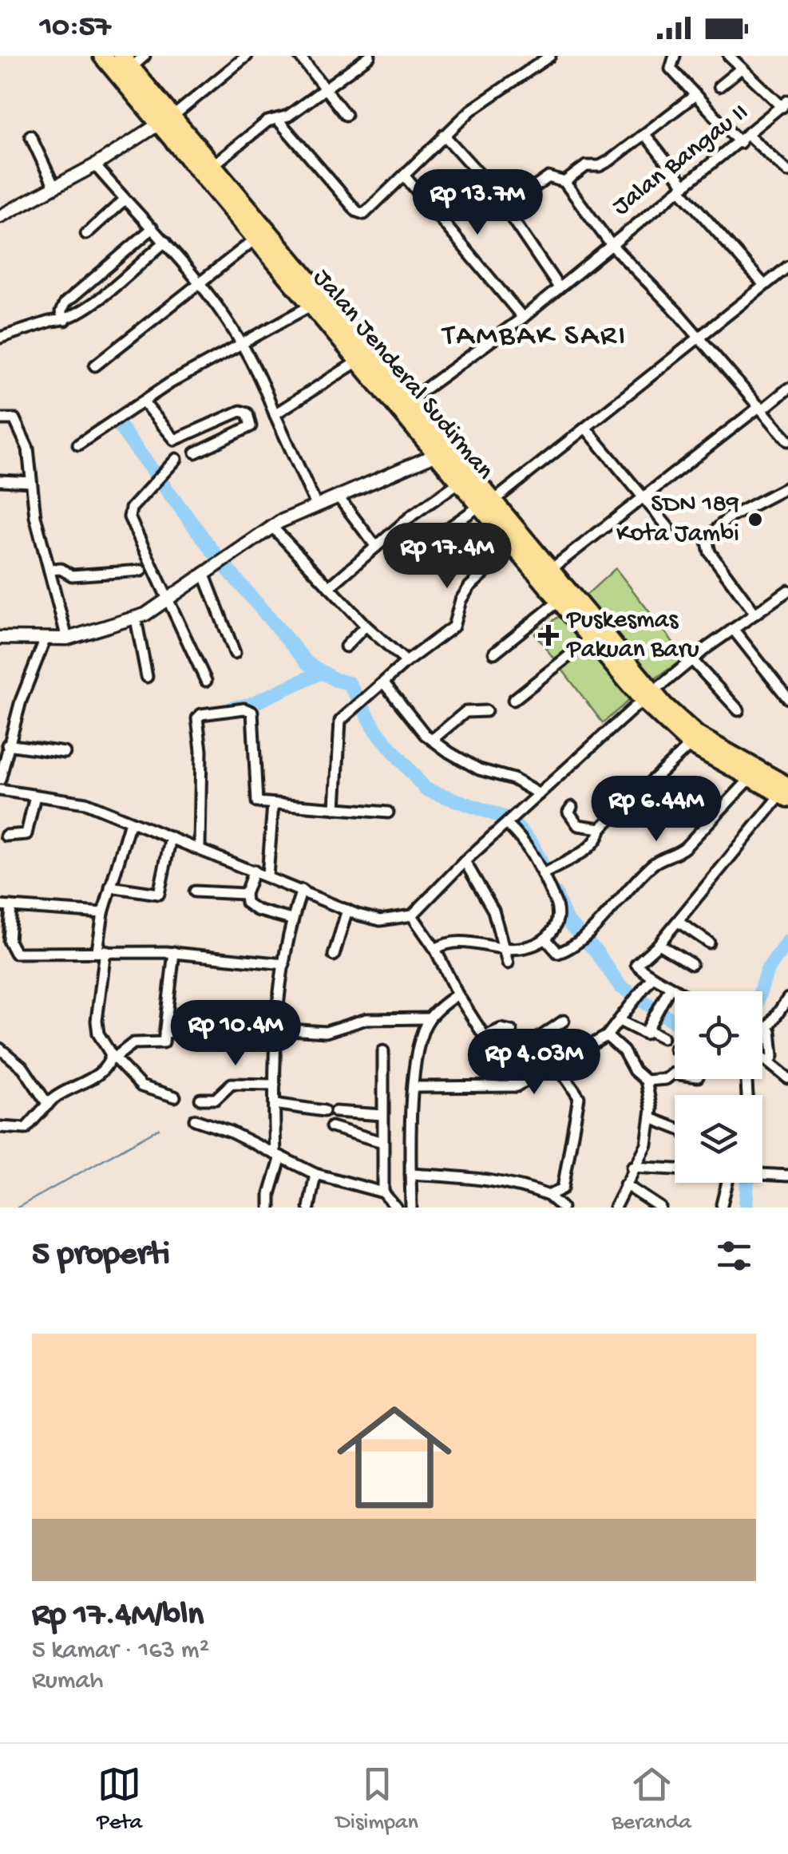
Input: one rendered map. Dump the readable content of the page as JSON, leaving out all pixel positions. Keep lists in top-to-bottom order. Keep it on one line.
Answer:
{"streets":{"highway":["Jalan Jenderal Sudirman"],"street":["Jalan Bangau II"]},"crossings":[["Jalan Bangau II","Jalan Jenderal Sudirman"]],"districts":["TAMBAK SARI"],"places":{"other":["SDN 189 Kota Jambi"],"health":["Puskesmas Pakuan Baru"]},"page":{"status":"10:57","price":["Rp 13.7M","Rp 17.4M","Rp 6.44M","Rp 10.4M","Rp 4.03M"],"heading":"5 properti","list":[{"name":"Rp 17.4M/bln","note":"5 kamar · 163 m² · Rumah"}],"tabs":["Peta","Disimpan","Beranda"]}}
